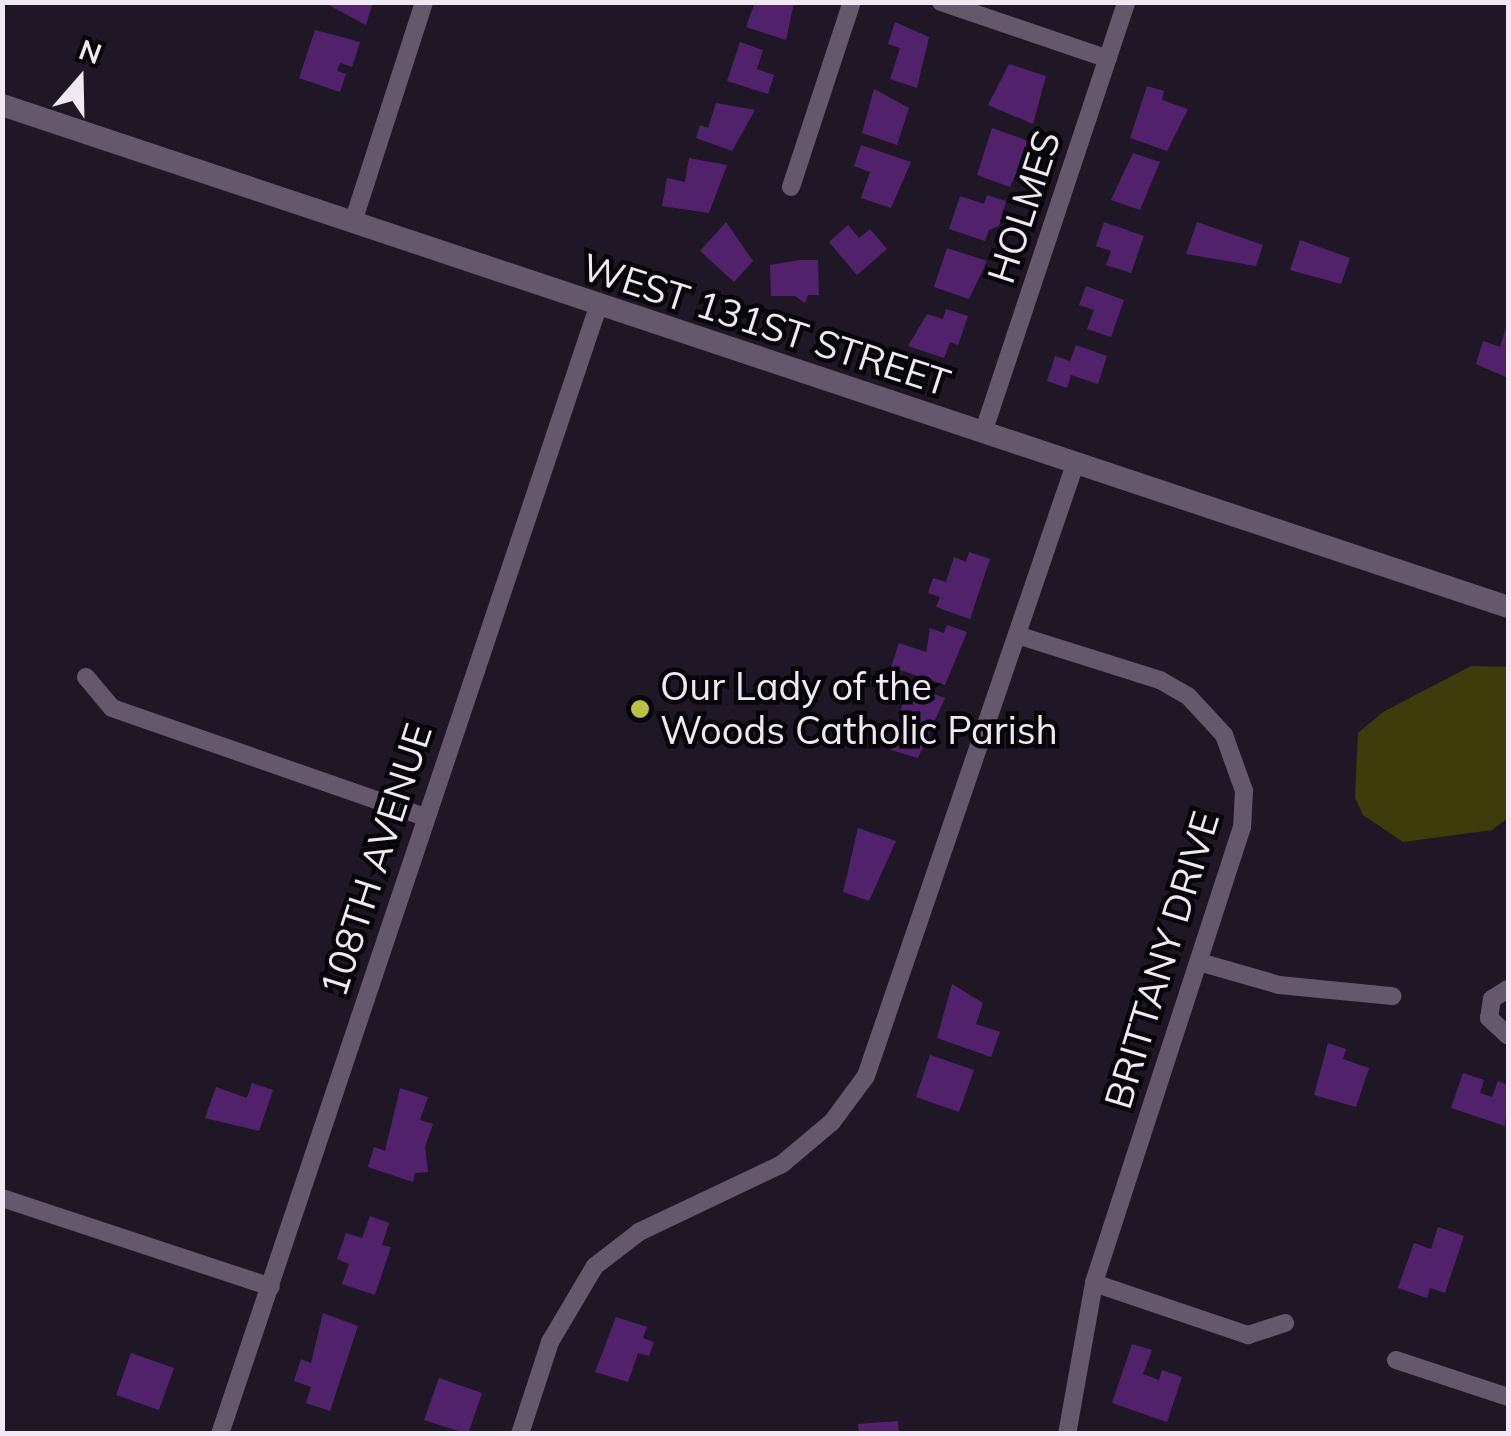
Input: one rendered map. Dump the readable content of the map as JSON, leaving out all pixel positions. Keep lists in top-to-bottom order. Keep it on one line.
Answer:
{"streets":{"street":["HOLMES","WEST 131ST STREET","108TH AVENUE","BRITTANY DRIVE"]},"crossings":[["HOLMES","WEST 131ST STREET"],["WEST 131ST STREET","108TH AVENUE"]],"places":["Our Lady of the Woods Catholic Parish"],"north":"top"}
